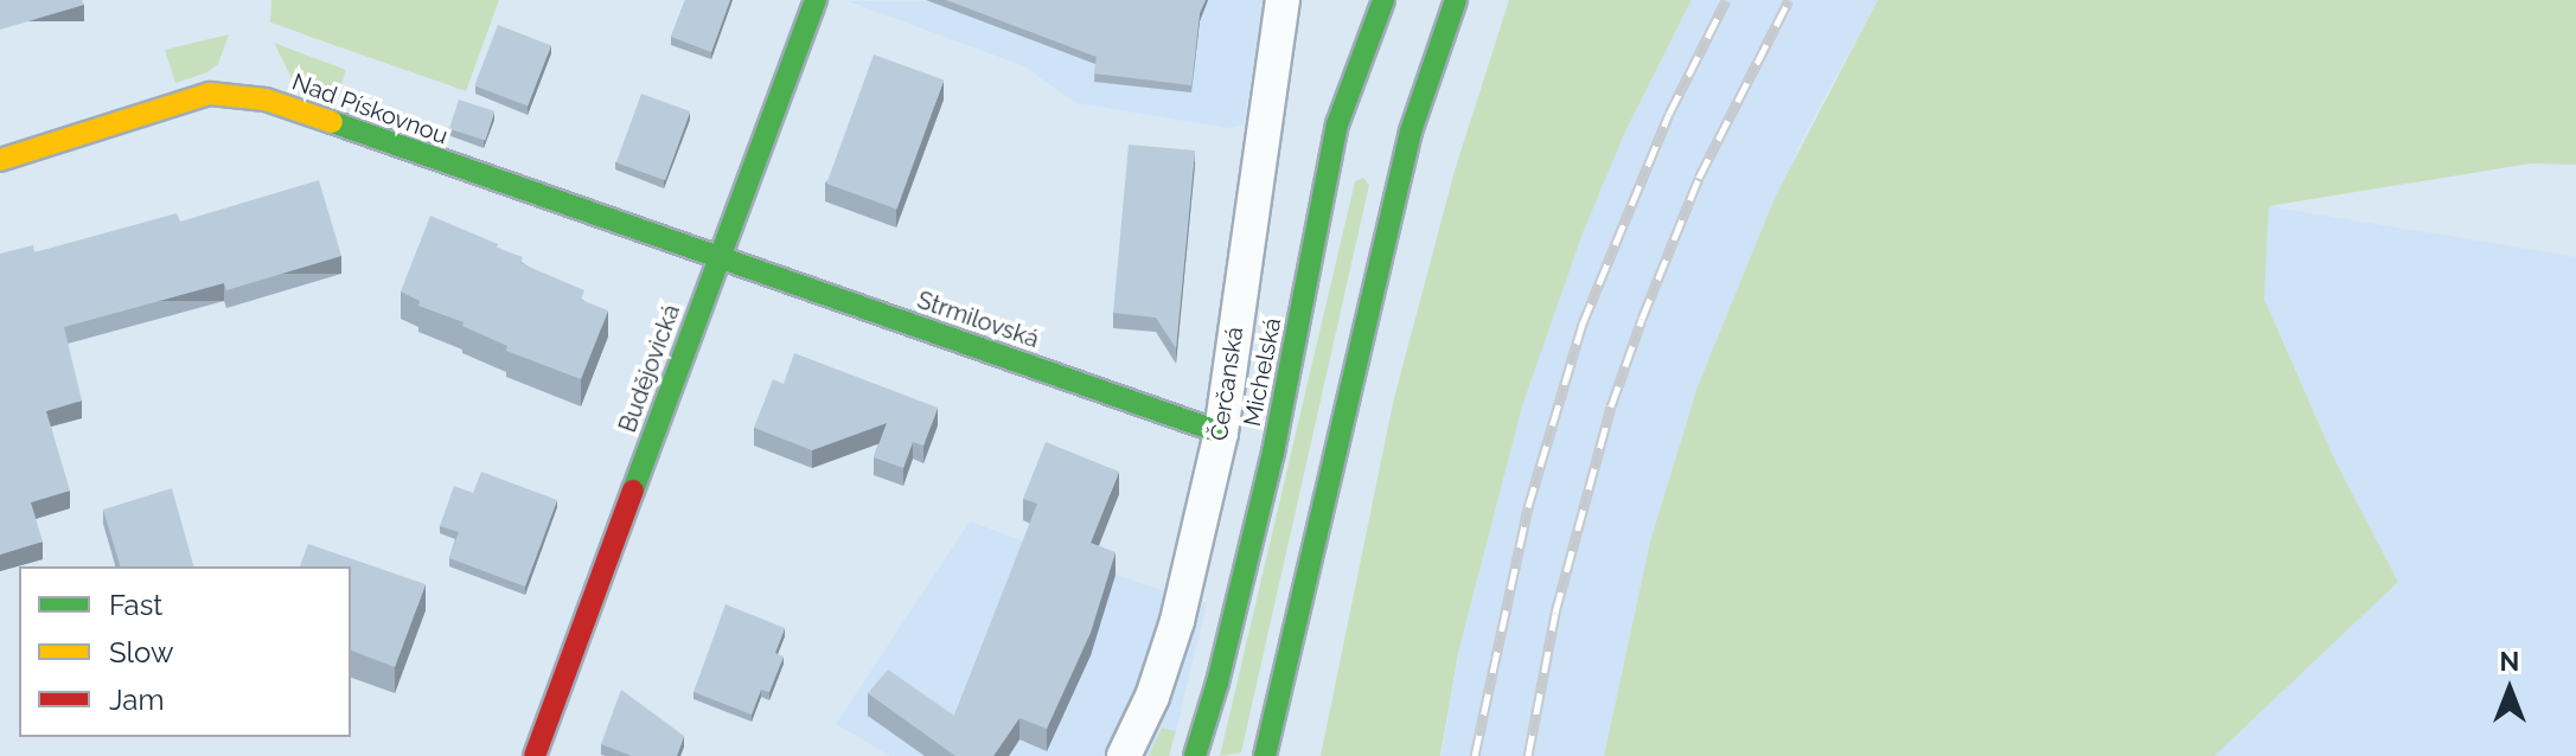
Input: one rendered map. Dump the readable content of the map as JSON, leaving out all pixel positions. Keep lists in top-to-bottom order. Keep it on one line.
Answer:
{"streets":{"street":["Nad Pískovnou","Strmilovská","Budějovická","Michelská","Čerčanská"]},"crossings":[["Nad Pískovnou","Strmilovská"],["Nad Pískovnou","Budějovická"],["Strmilovská","Budějovická"],["Strmilovská","Čerčanská"]],"legend":["Fast","Slow","Jam"],"north":"top"}
